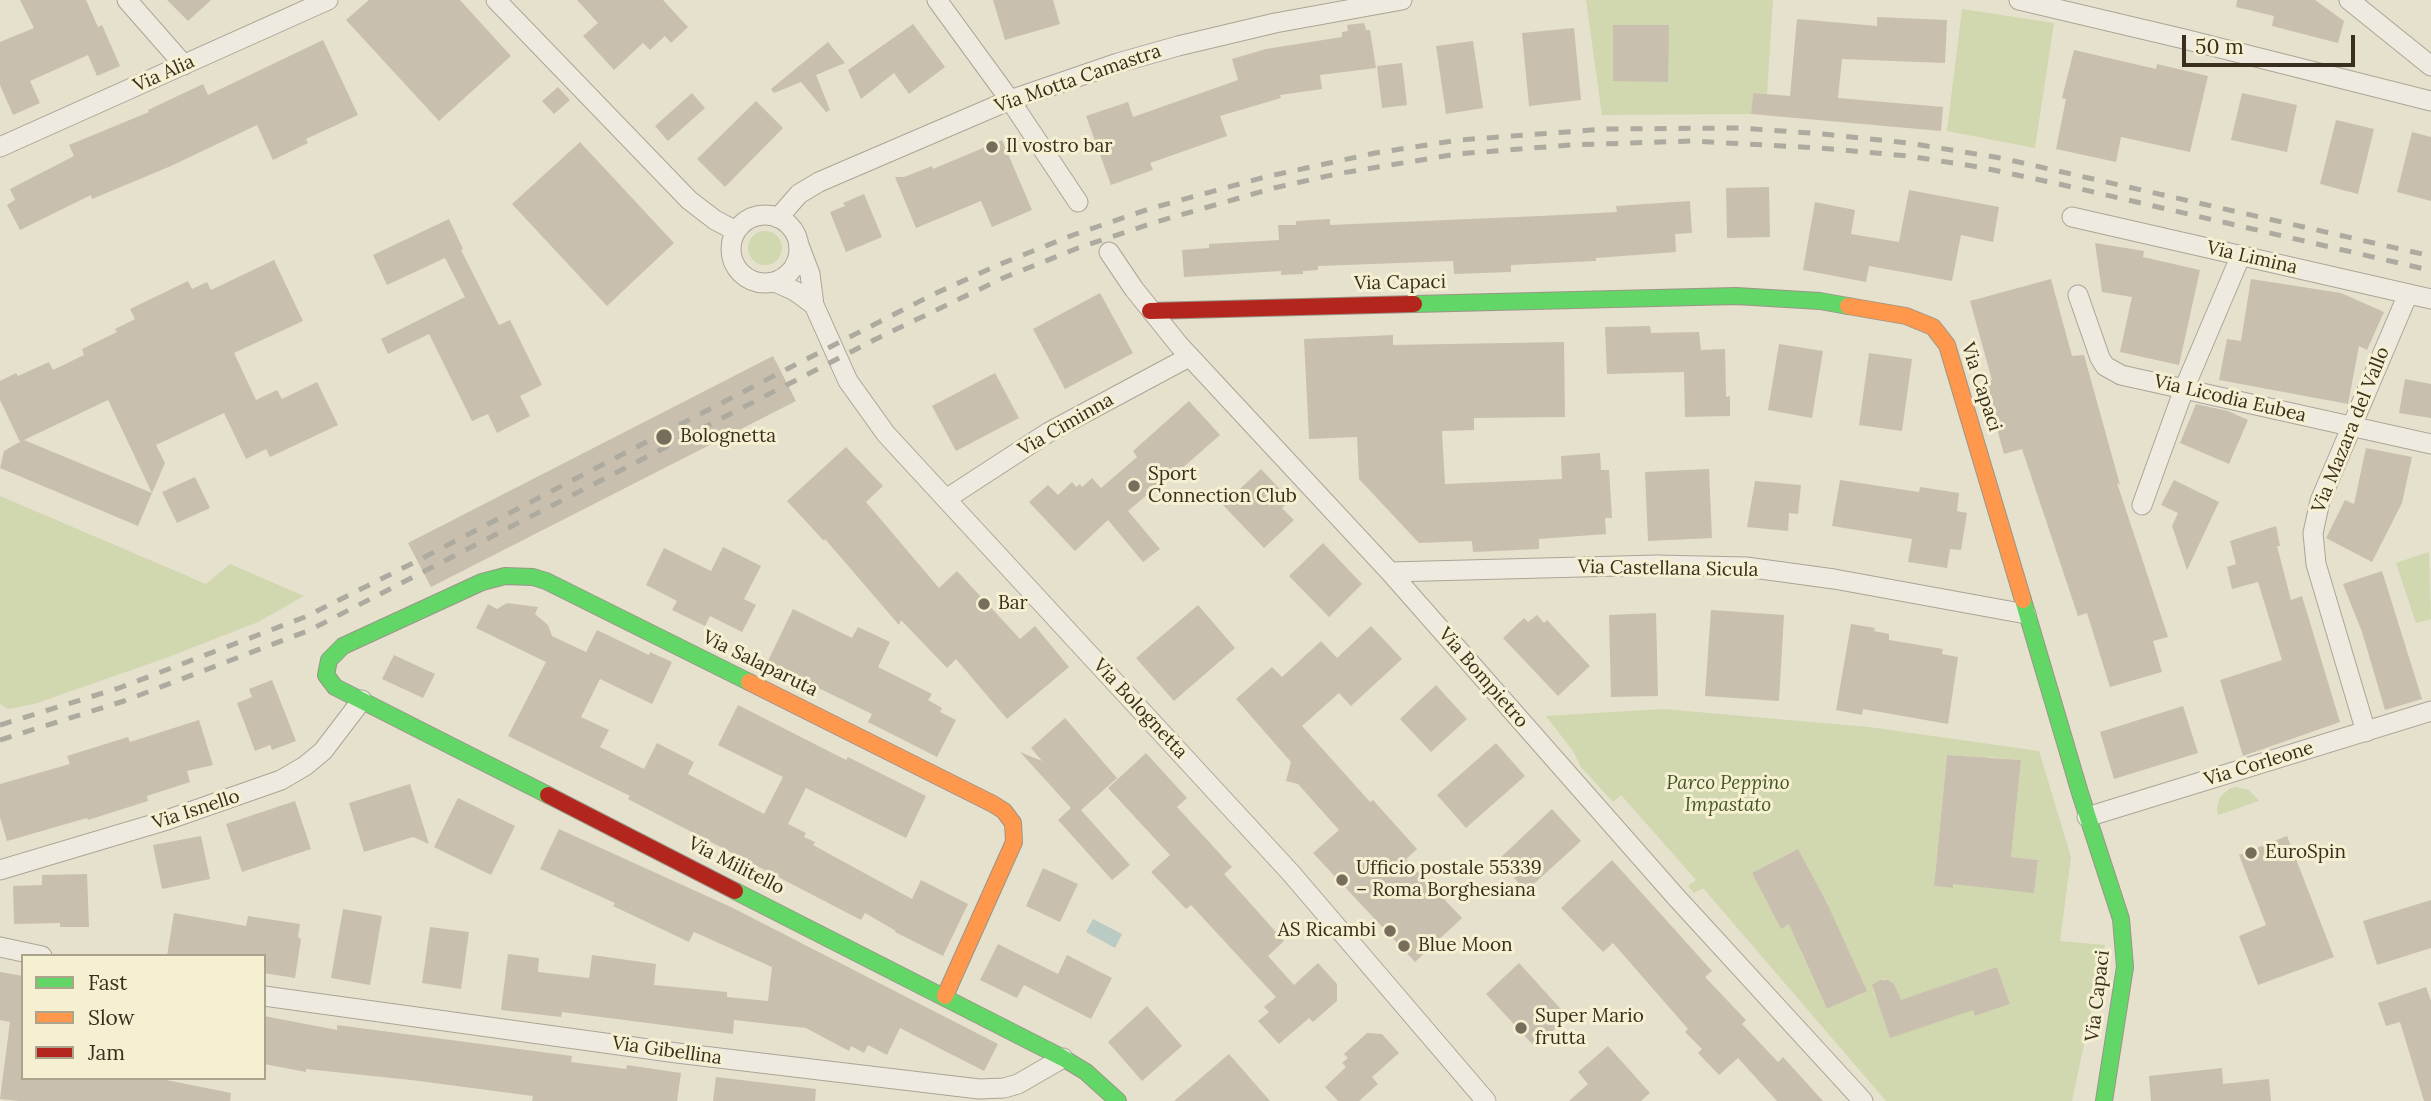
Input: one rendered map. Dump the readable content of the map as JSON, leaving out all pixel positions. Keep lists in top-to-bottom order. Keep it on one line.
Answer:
{"streets":{"street":["Via Alia","Via Motta Camastra","Via Limina","Via Capaci","Via Licodia Eubea","Via Ciminna","Via Mazara del Vallo","Via Castellana Sicula","Via Salaparuta","Via Bompietro","Via Bolognetta","Via Corleone","Via Isnello","Via Militello","Via Gibellina"]},"crossings":[["Via Motta Camastra","Via Bolognetta"],["Via Limina","Via Mazara del Vallo"],["Via Capaci","Via Castellana Sicula"],["Via Capaci","Via Bompietro"],["Via Capaci","Via Corleone"],["Via Licodia Eubea","Via Mazara del Vallo"],["Via Ciminna","Via Bompietro"],["Via Ciminna","Via Bolognetta"],["Via Mazara del Vallo","Via Corleone"],["Via Castellana Sicula","Via Bompietro"],["Via Salaparuta","Via Militello"],["Via Isnello","Via Militello"],["Via Militello","Via Gibellina"]],"parks":["Parco Peppino Impastato"],"places":["Il vostro bar","Bolognetta","Sport Connection Club","Bar","EuroSpin","Ufficio postale 55339 – Roma Borghesiana","AS Ricambi","Blue Moon","Super Mario frutta"],"legend":["Fast","Slow","Jam"],"scale_bar":"50 m"}
